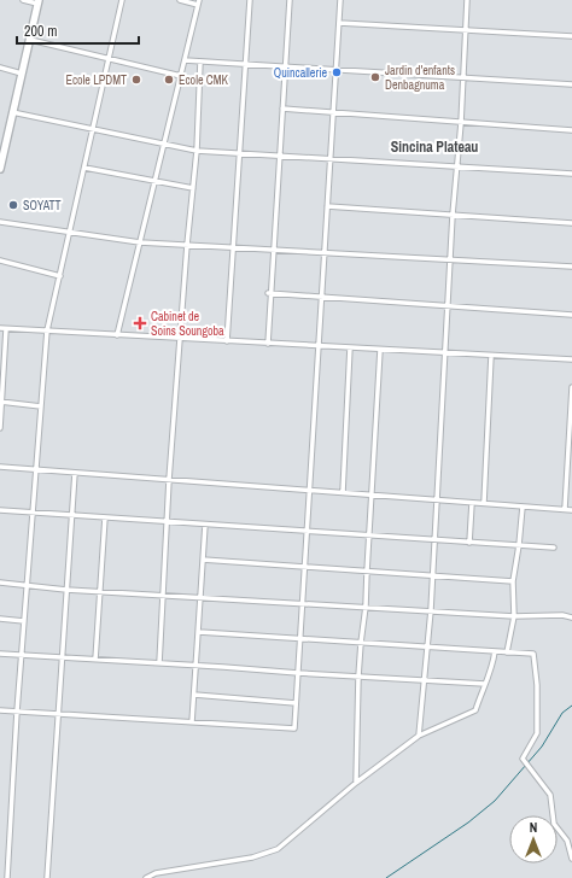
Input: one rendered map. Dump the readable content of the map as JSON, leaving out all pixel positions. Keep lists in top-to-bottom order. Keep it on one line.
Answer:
{"districts":["Sincina Plateau"],"places":{"other":["Quincallerie","Jardin d'enfants Denbagnuma","Ecole LPDMT","Ecole CMK","SOYATT"],"health":["Cabinet de Soins Soungoba"]},"scale_bar":"200 m","north":"top"}
